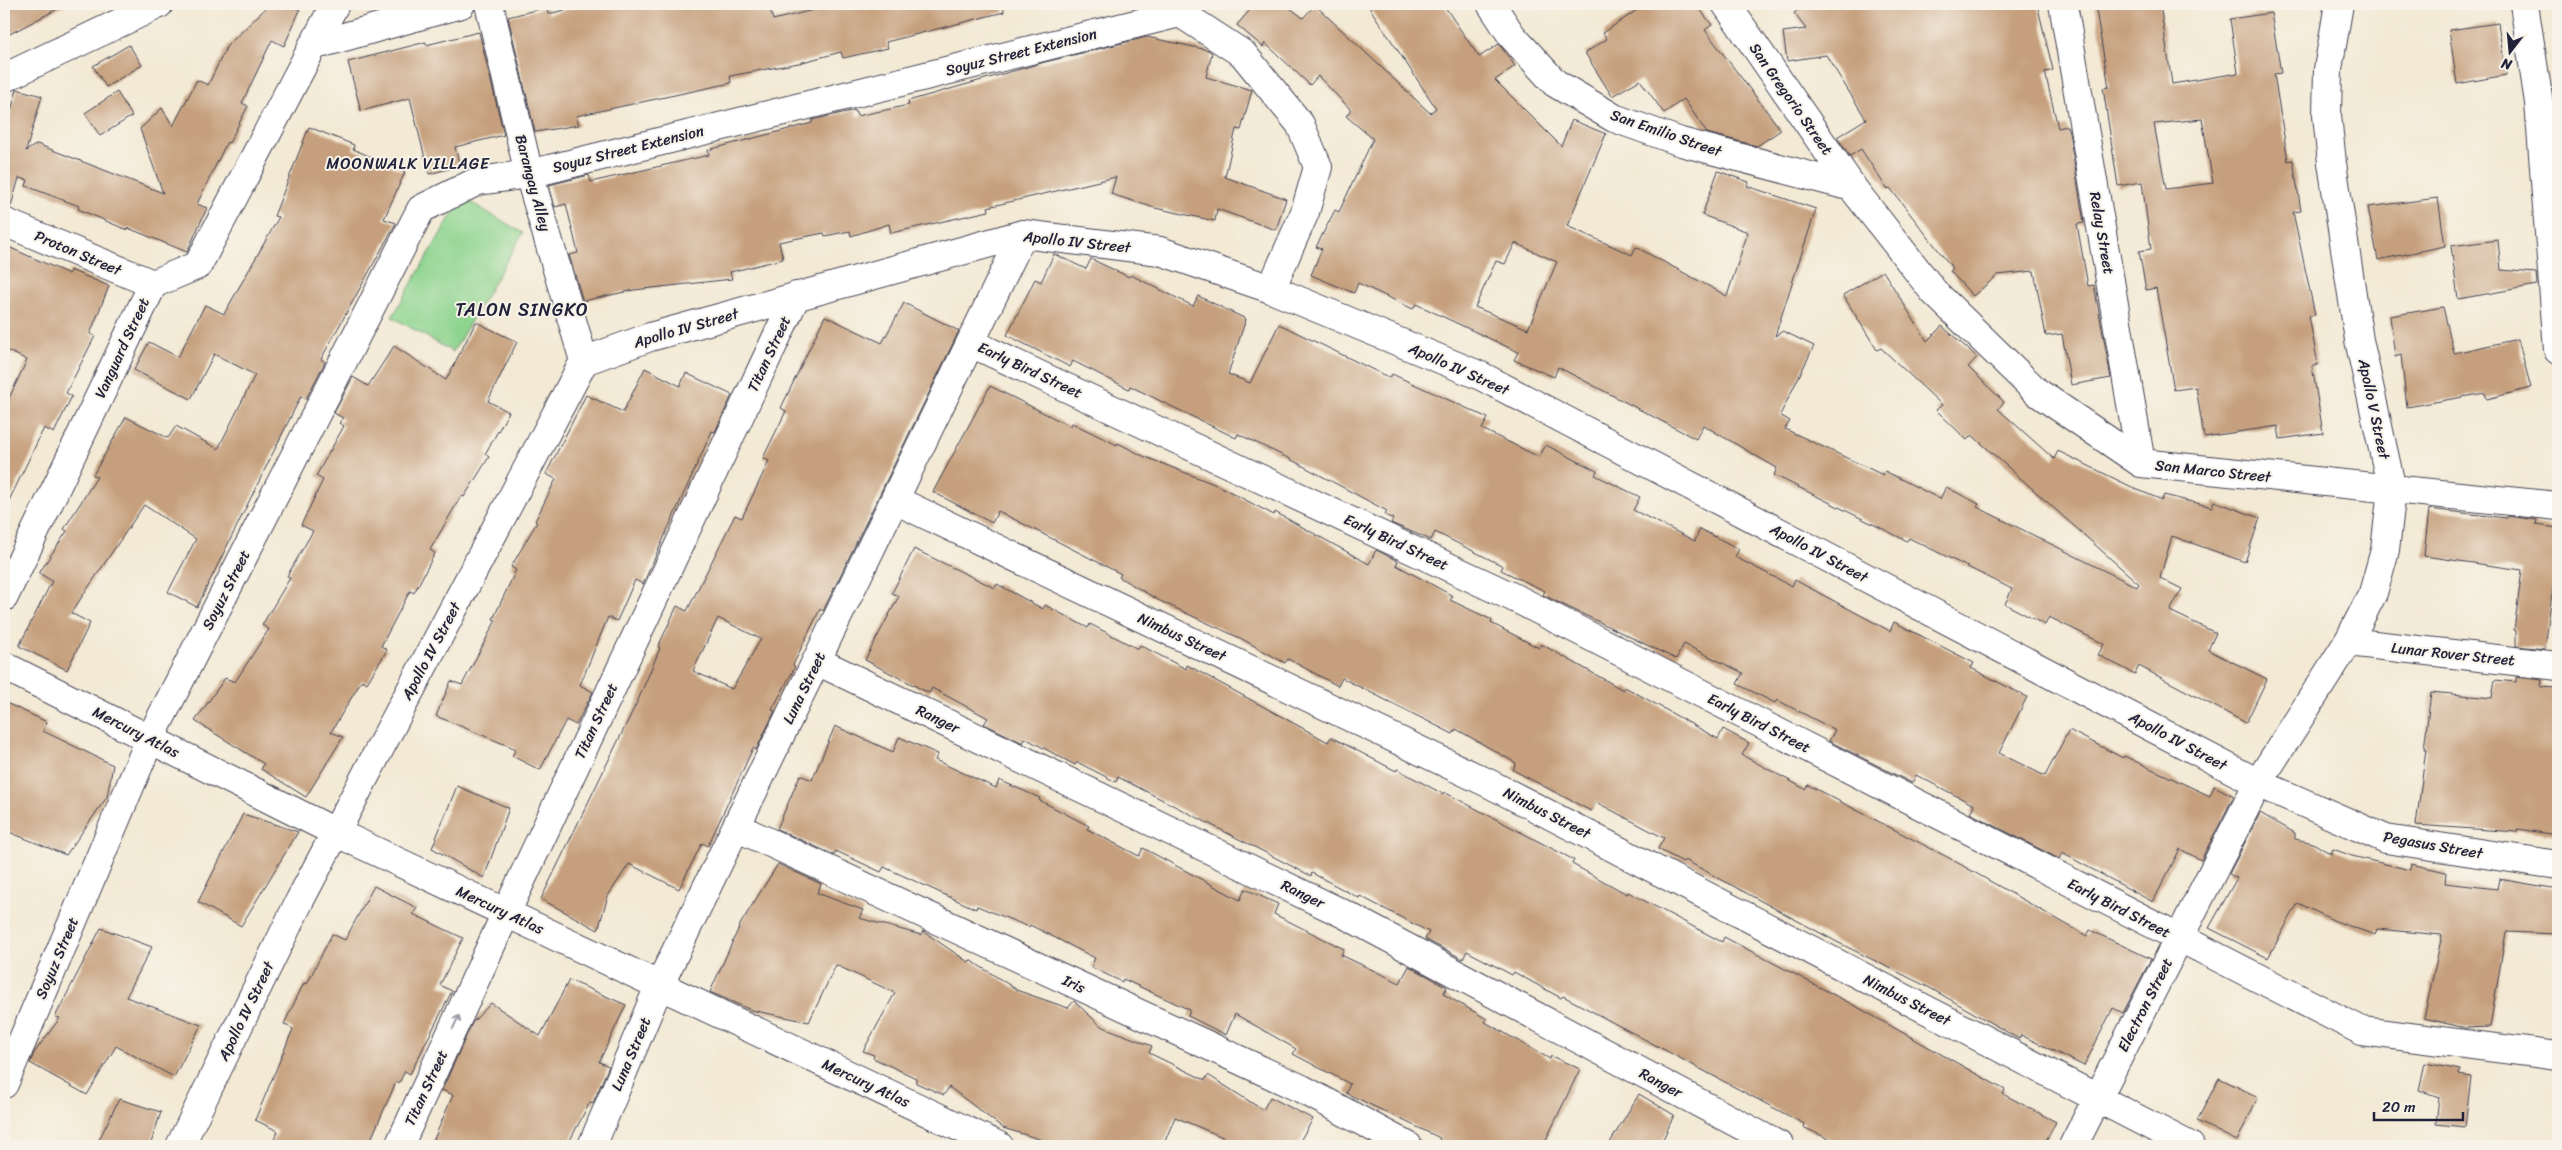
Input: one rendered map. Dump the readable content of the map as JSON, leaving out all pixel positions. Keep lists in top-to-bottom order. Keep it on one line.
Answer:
{"streets":{"street":["Soyuz Street Extension","San Gregorio Street","San Emilio Street","Barangay Alley","Relay Street","Apollo IV Street","Proton Street","Vanguard Street","Titan Street","Early Bird Street","Apollo V Street","San Marco Street","Soyuz Street","Nimbus Street","Lunar Rover Street","Luna Street","Ranger","Mercury Atlas","Pegasus Street","Iris","Electron Street"]},"crossings":[["Soyuz Street Extension","Barangay Alley"],["Soyuz Street Extension","Apollo IV Street"],["Soyuz Street Extension","Soyuz Street"],["San Gregorio Street","San Emilio Street"],["San Gregorio Street","San Marco Street"],["San Emilio Street","San Marco Street"],["Barangay Alley","Apollo IV Street"],["Barangay Alley","Soyuz Street"],["Relay Street","San Marco Street"],["Apollo IV Street","Titan Street"],["Apollo IV Street","Apollo V Street"],["Apollo IV Street","Luna Street"],["Apollo IV Street","Mercury Atlas"],["Apollo IV Street","Pegasus Street"],["Apollo IV Street","Electron Street"],["Proton Street","Vanguard Street"],["Titan Street","Mercury Atlas"],["Early Bird Street","Luna Street"],["Early Bird Street","Electron Street"],["Apollo V Street","San Marco Street"],["Apollo V Street","Lunar Rover Street"],["Apollo V Street","Pegasus Street"],["Apollo V Street","Electron Street"],["Soyuz Street","Mercury Atlas"],["Nimbus Street","Luna Street"],["Nimbus Street","Electron Street"],["Luna Street","Ranger"],["Luna Street","Mercury Atlas"],["Luna Street","Iris"],["Pegasus Street","Electron Street"]],"districts":["MOONWALK VILLAGE","TALON SINGKO"],"scale_bar":"20 m","north":"bottom"}
